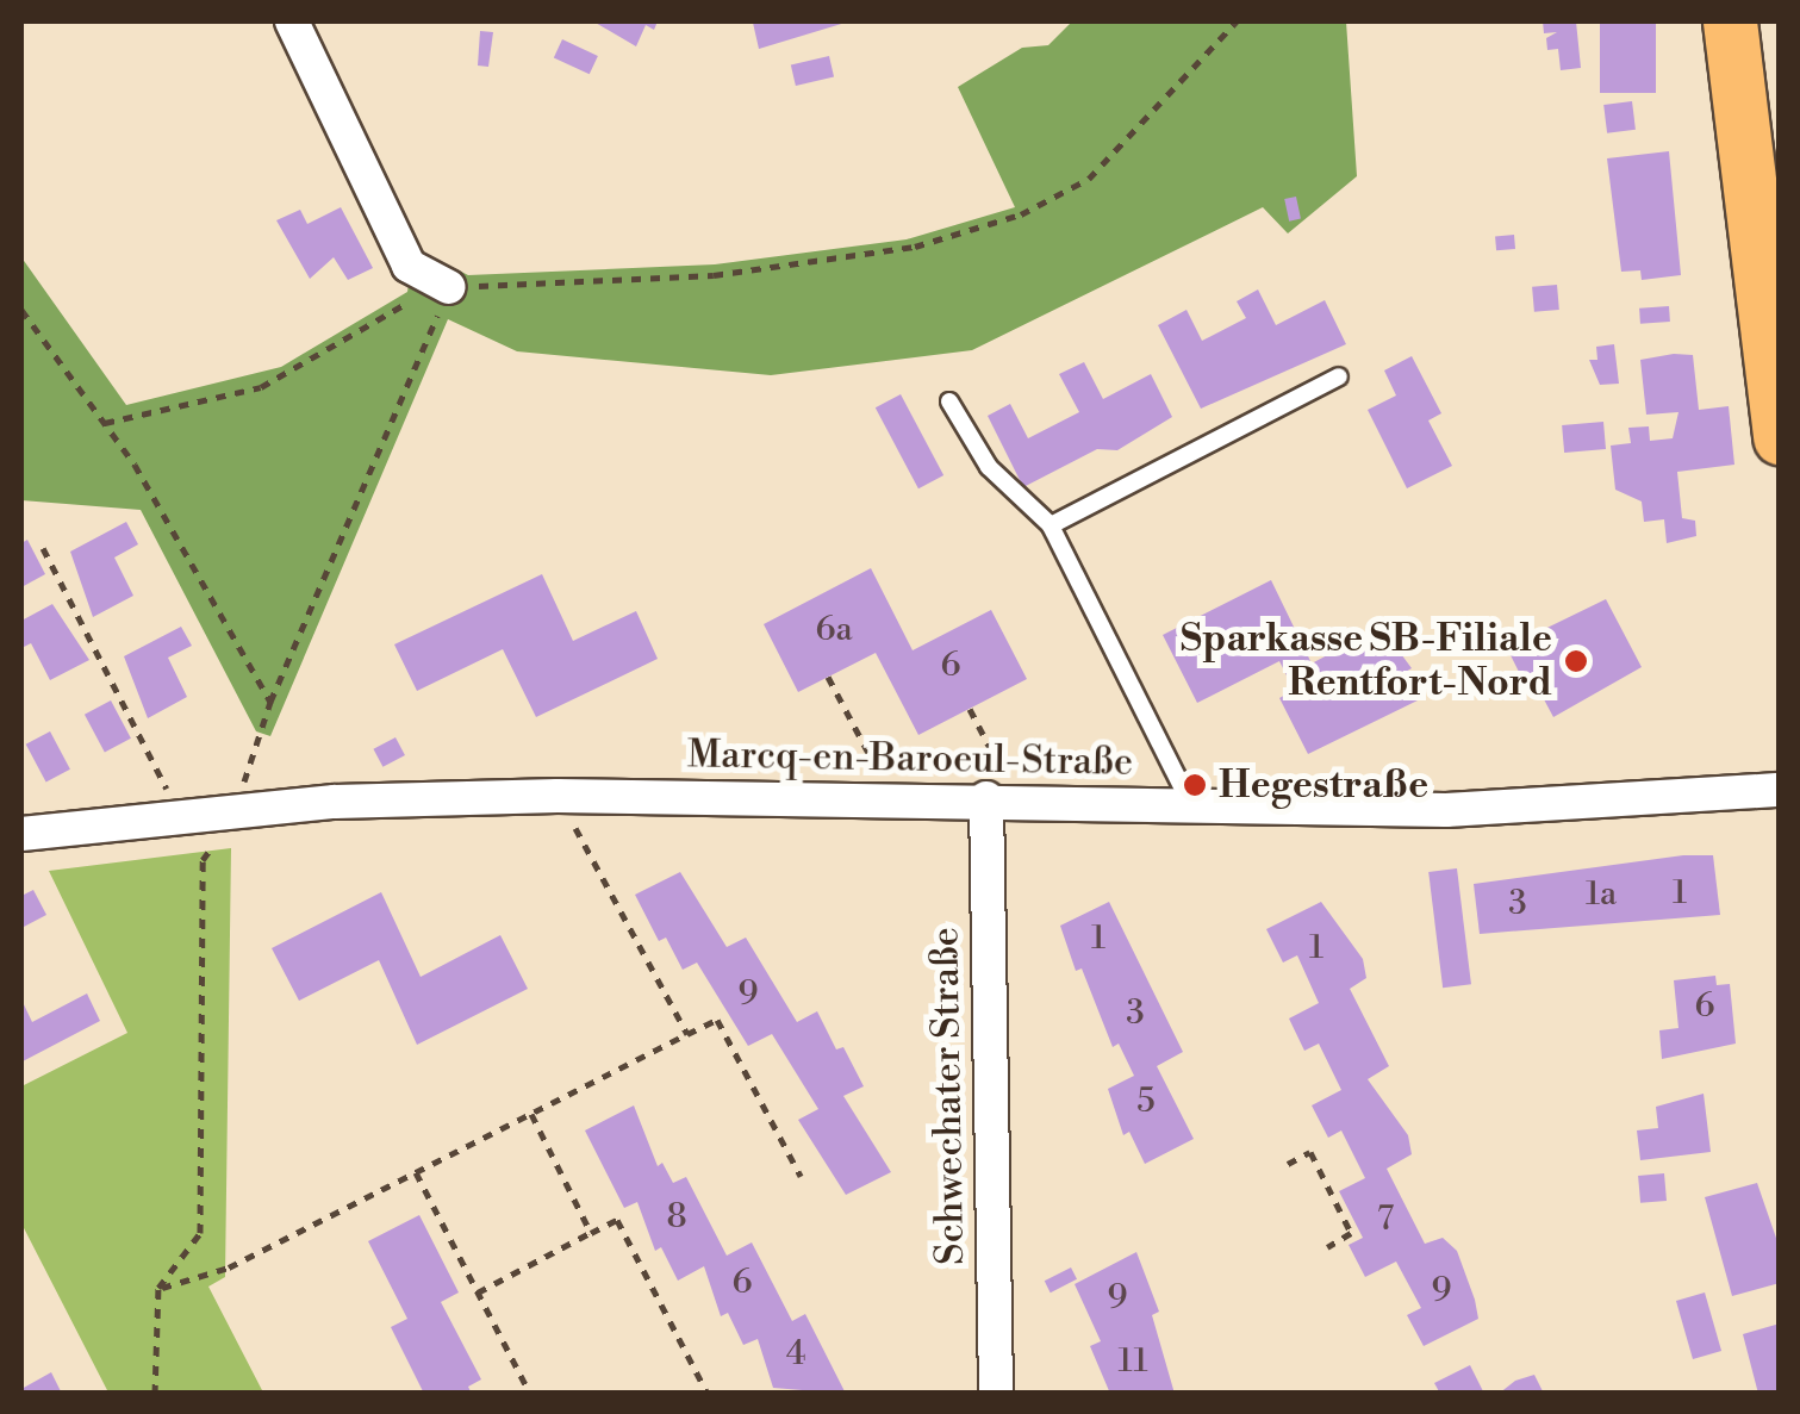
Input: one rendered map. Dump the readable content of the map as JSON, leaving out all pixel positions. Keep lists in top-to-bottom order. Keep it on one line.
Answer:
{"streets":{"street":["Marcq-en-Baroeul-Straße","Schwechater Straße"]},"crossings":[["Marcq-en-Baroeul-Straße","Schwechater Straße"]],"places":["Sparkasse SB-Filiale Rentfort-Nord","Hegestraße"],"house_numbers":["6a","6","1","1a","3","1","1","9","6","3","5","8","7","6","9","9","4","11"]}
